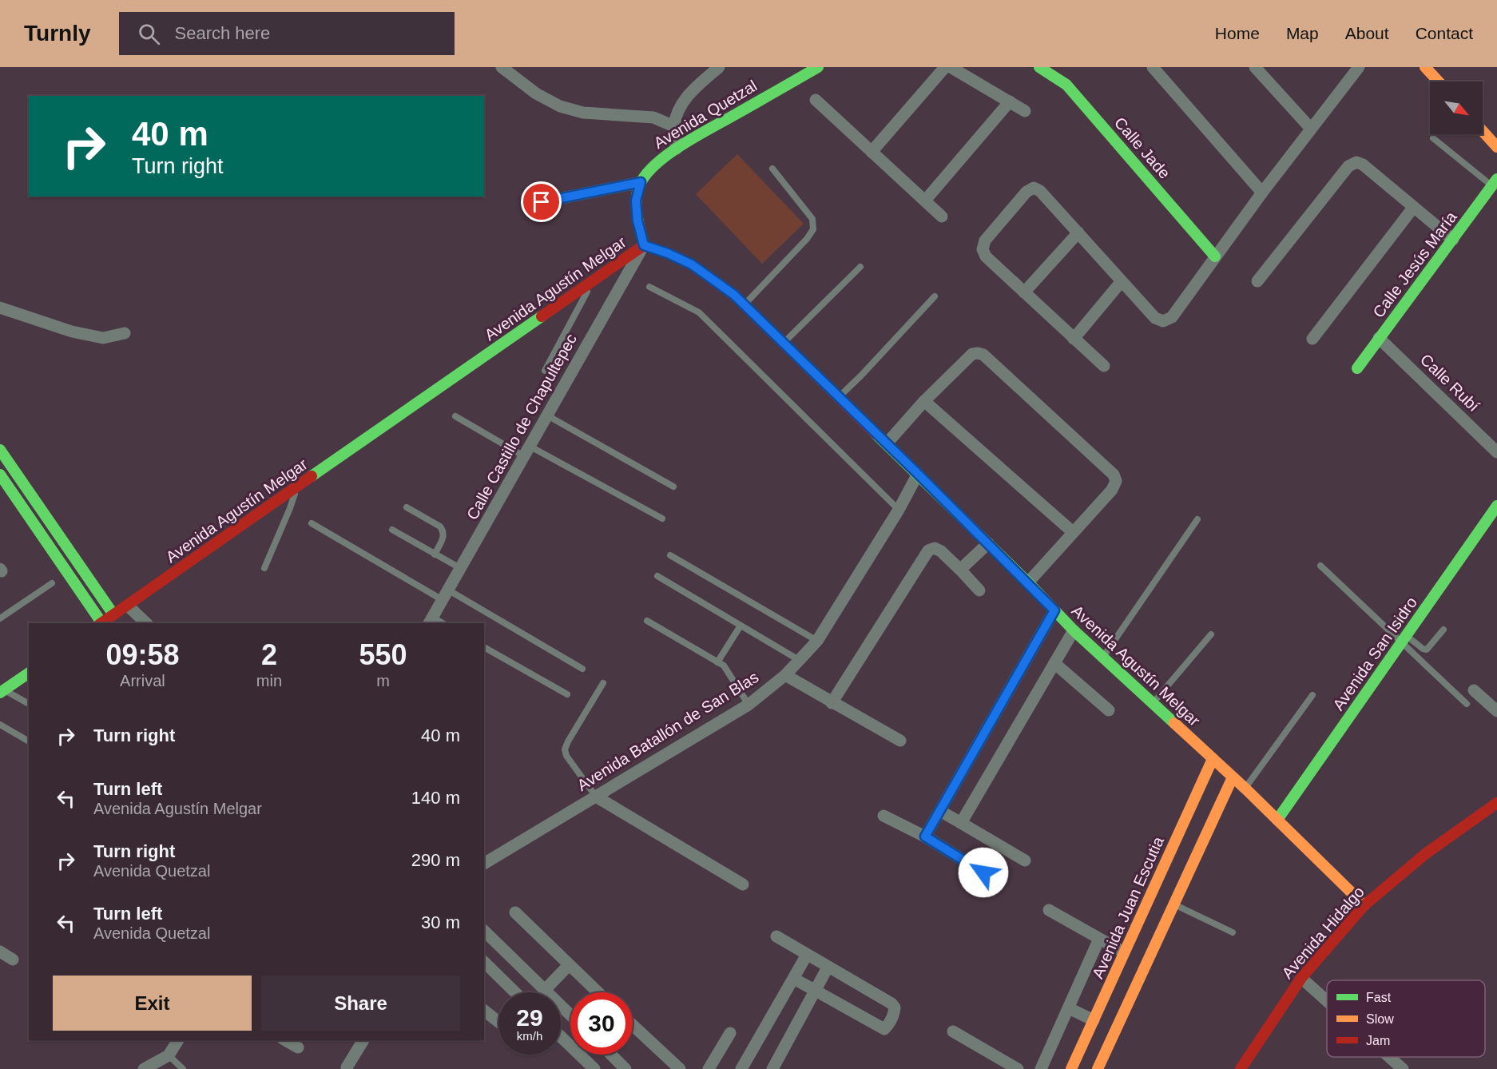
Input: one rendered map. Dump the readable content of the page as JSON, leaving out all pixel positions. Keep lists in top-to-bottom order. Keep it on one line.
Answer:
{"streets":{"main road":["Avenida Quetzal","Calle Jade","Calle Jesús María","Avenida Agustín Melgar","Avenida San Isidro","Avenida Juan Escutia","Avenida Hidalgo"],"street":["Calle Rubí","Calle Castillo de Chapultepec","Avenida Batallón de San Blas"]},"crossings":[["Calle Jesús María","Calle Rubí"],["Avenida Agustín Melgar","Calle Castillo de Chapultepec"],["Avenida Agustín Melgar","Avenida San Isidro"],["Avenida Agustín Melgar","Avenida Batallón de San Blas"],["Avenida Agustín Melgar","Avenida Juan Escutia"],["Avenida Agustín Melgar","Avenida Hidalgo"]],"legend":["Fast","Slow","Jam"],"north":"bottom right","page":{"header":"Turnly","search":"Search here","nav":["Home","Map","About","Contact"],"turn":["40 m","Turn right"],"eta":["09:58","Arrival","2","min","550","m"],"list":[{"name":"Turn right","value":"40 m"},{"name":"Turn left","note":"Avenida Agustín Melgar","value":"140 m"},{"name":"Turn right","note":"Avenida Quetzal","value":"290 m"},{"name":"Turn left","note":"Avenida Quetzal","value":"30 m"}],"buttons":["Exit","Share"],"speed":"29 km/h","limit":"30"}}
